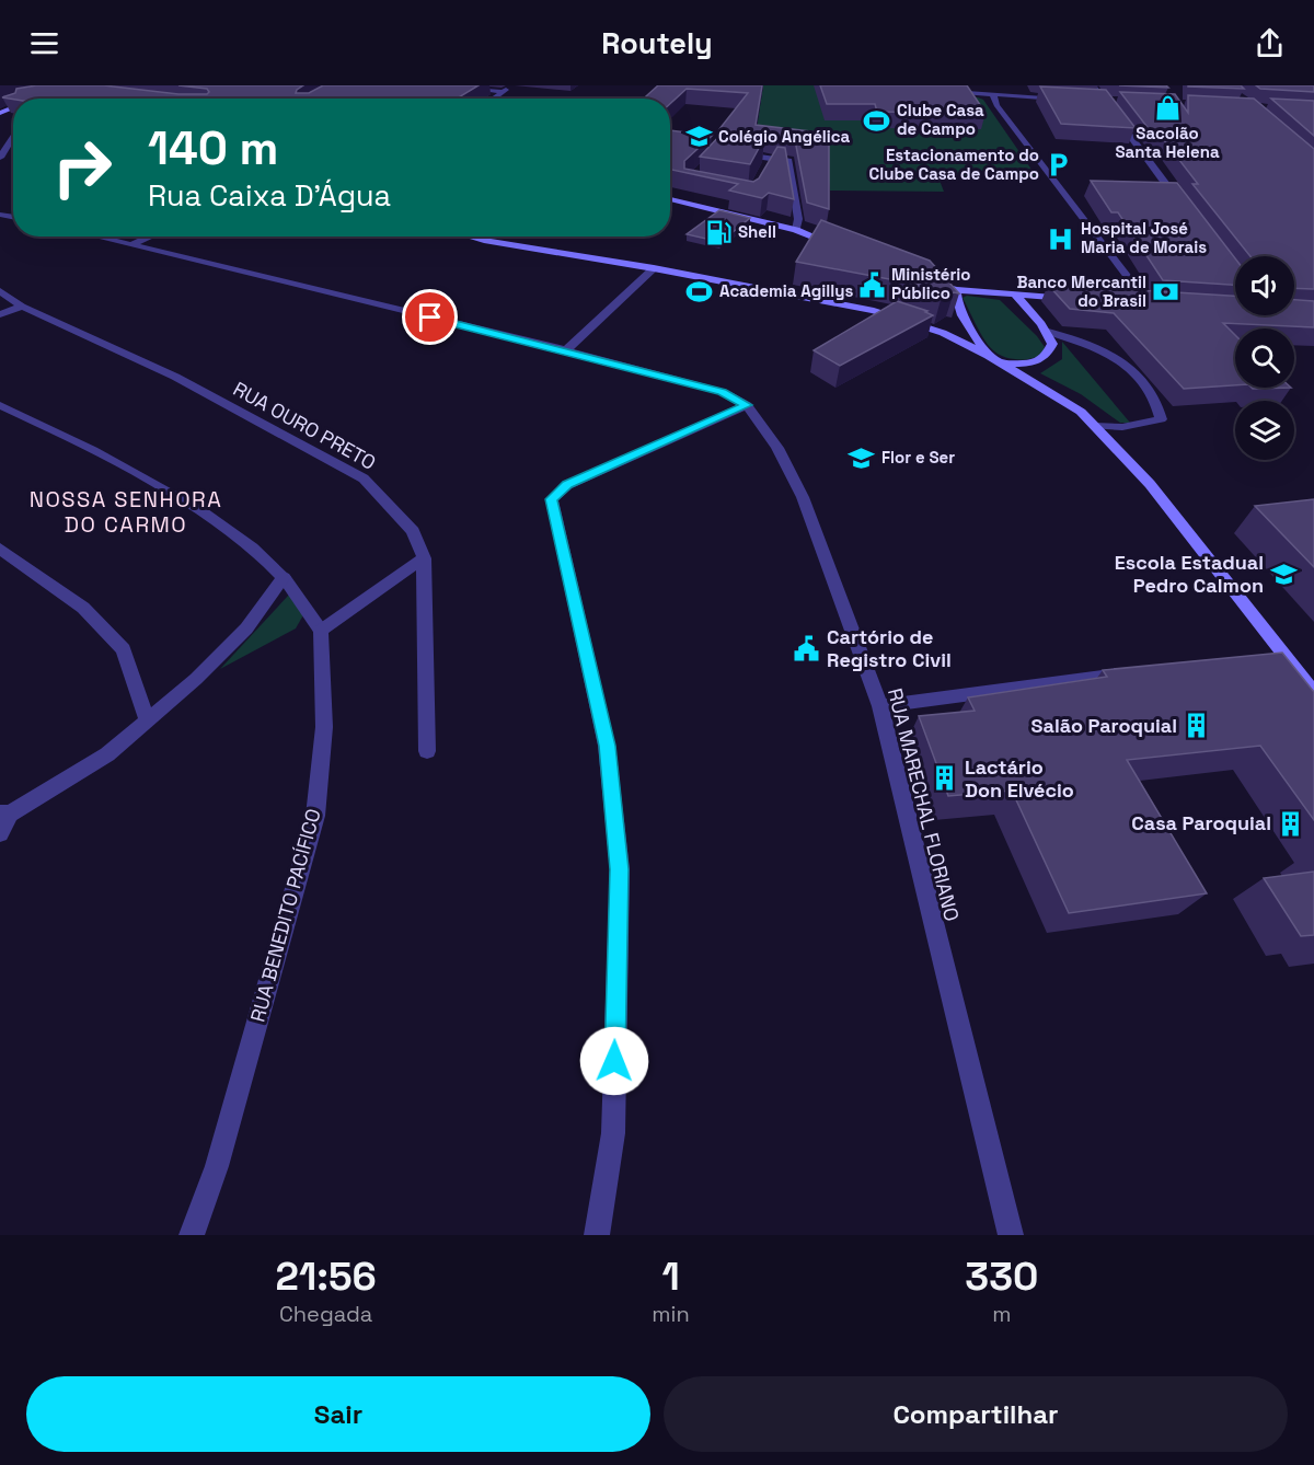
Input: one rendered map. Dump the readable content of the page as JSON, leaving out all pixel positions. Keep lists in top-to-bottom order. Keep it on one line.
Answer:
{"streets":{"street":["RUA OURO PRETO","RUA MARECHAL FLORIANO","RUA BENEDITO PACÍFICO"]},"districts":["NOSSA SENHORA DO CARMO"],"places":{"shop":["Sacolão Santa Helena"],"sports":["Clube Casa de Campo","Academia Agillys"],"school or university":["Colégio Angélica","Flor e Ser","Escola Estadual Pedro Calmon"],"parking":["Estacionamento do Clube Casa de Campo"],"fuel station":["Shell"],"hospital":["Hospital José Maria de Morais"],"public building":["Ministério Público","Cartório de Registro Civil"],"bank":["Banco Mercantil do Brasil"],"building":["Salão Paroquial","Lactário Don Elvécio","Casa Paroquial"]},"page":{"header":"Routely","turn":["140 m","Rua Caixa D'Água"],"eta":["21:56","Chegada","1","min","330","m"],"buttons":["Sair","Compartilhar"]}}
